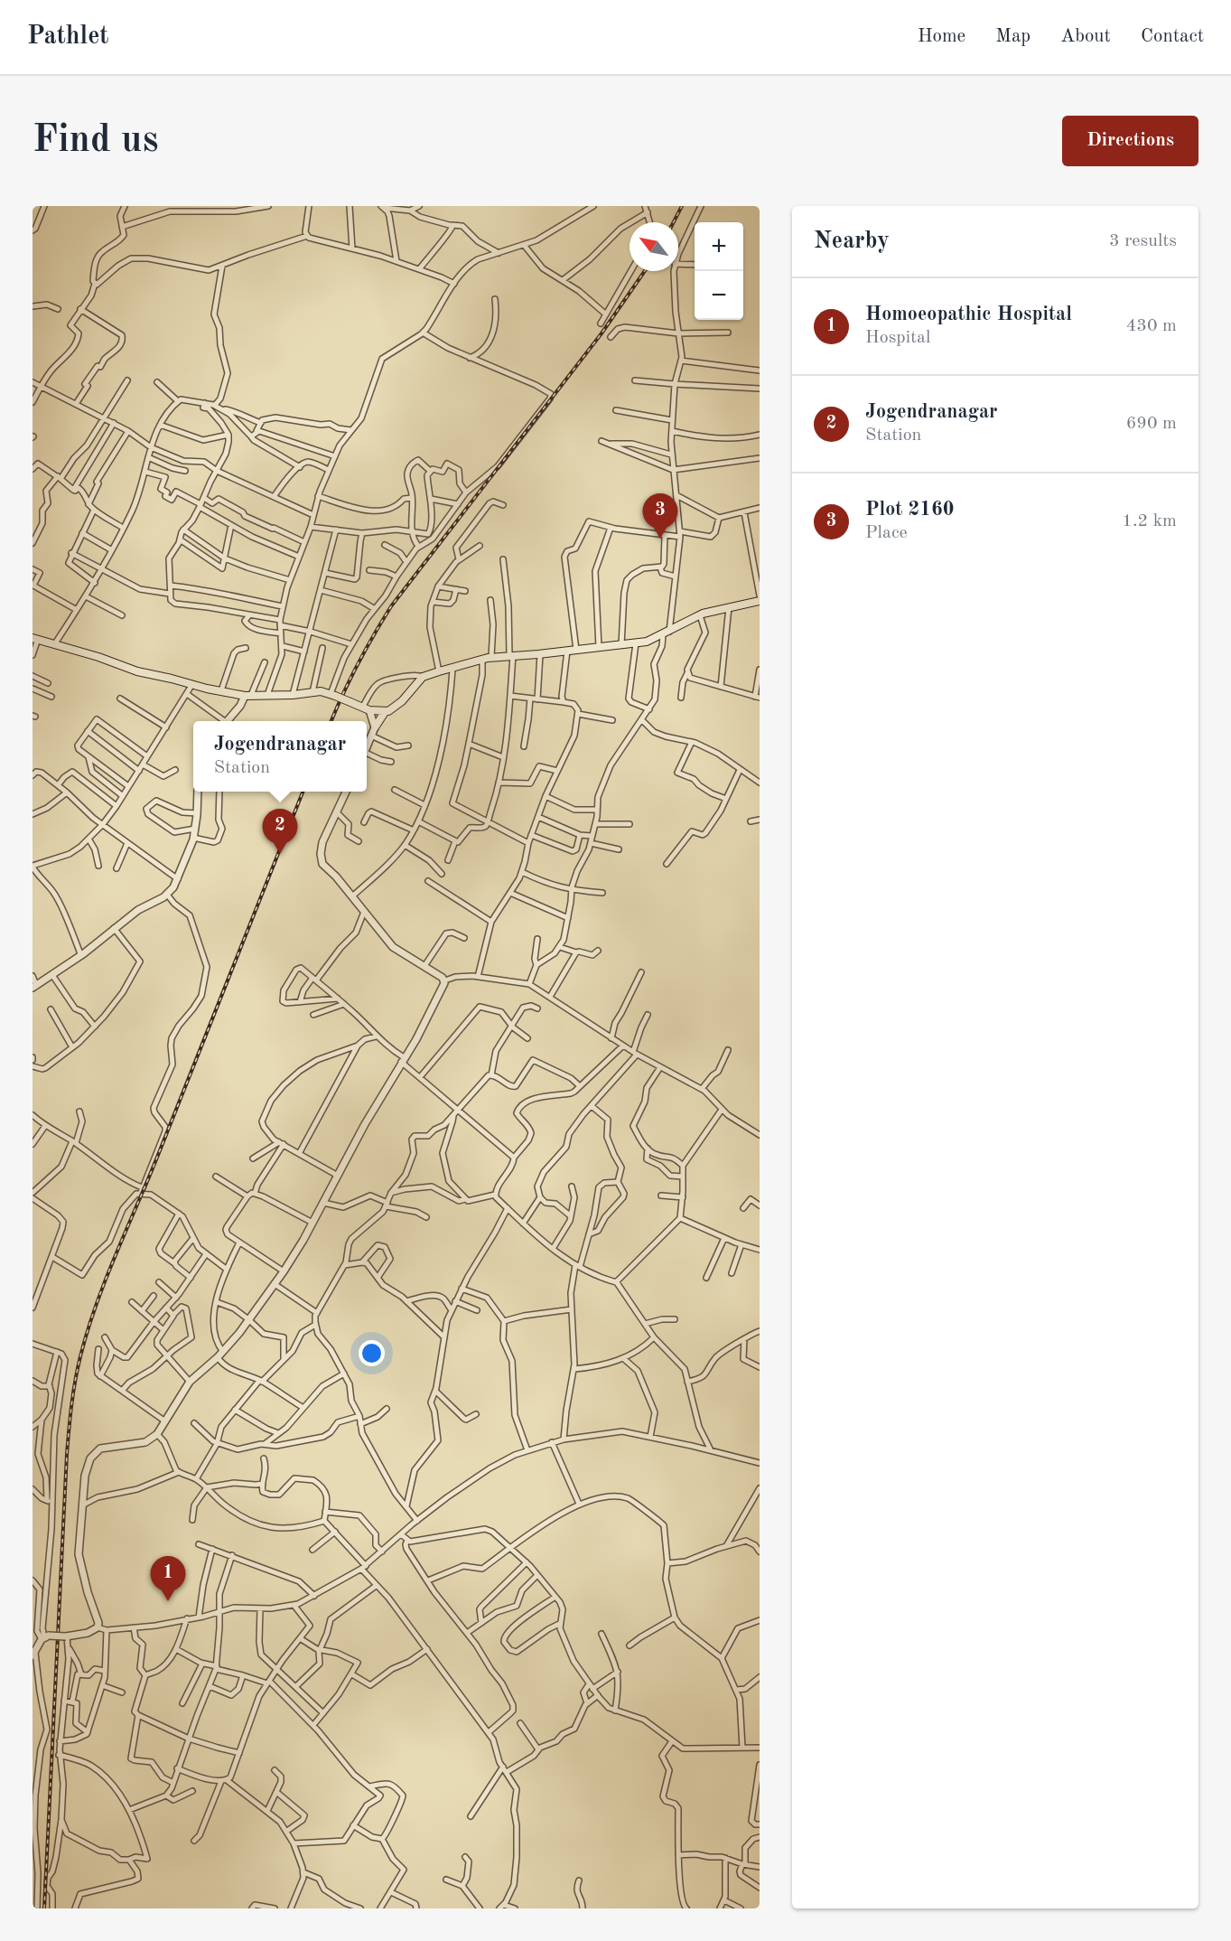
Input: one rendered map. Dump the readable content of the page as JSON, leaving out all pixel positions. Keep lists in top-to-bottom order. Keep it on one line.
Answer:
{"north":"top left","page":{"header":"Pathlet","nav":["Home","Map","About","Contact"],"buttons":"Directions","title":"Find us","heading":["Nearby","3 results"],"map_buttons":["+","−"],"list":[{"mark":"1","name":"Homoeopathic Hospital","note":"Hospital","value":"430 m"},{"mark":"2","name":"Jogendranagar","note":"Station","value":"690 m"},{"mark":"3","name":"Plot 2160","note":"Place","value":"1.2 km"}],"pins":["3","2","1"],"popup":["Jogendranagar","Station"]}}
